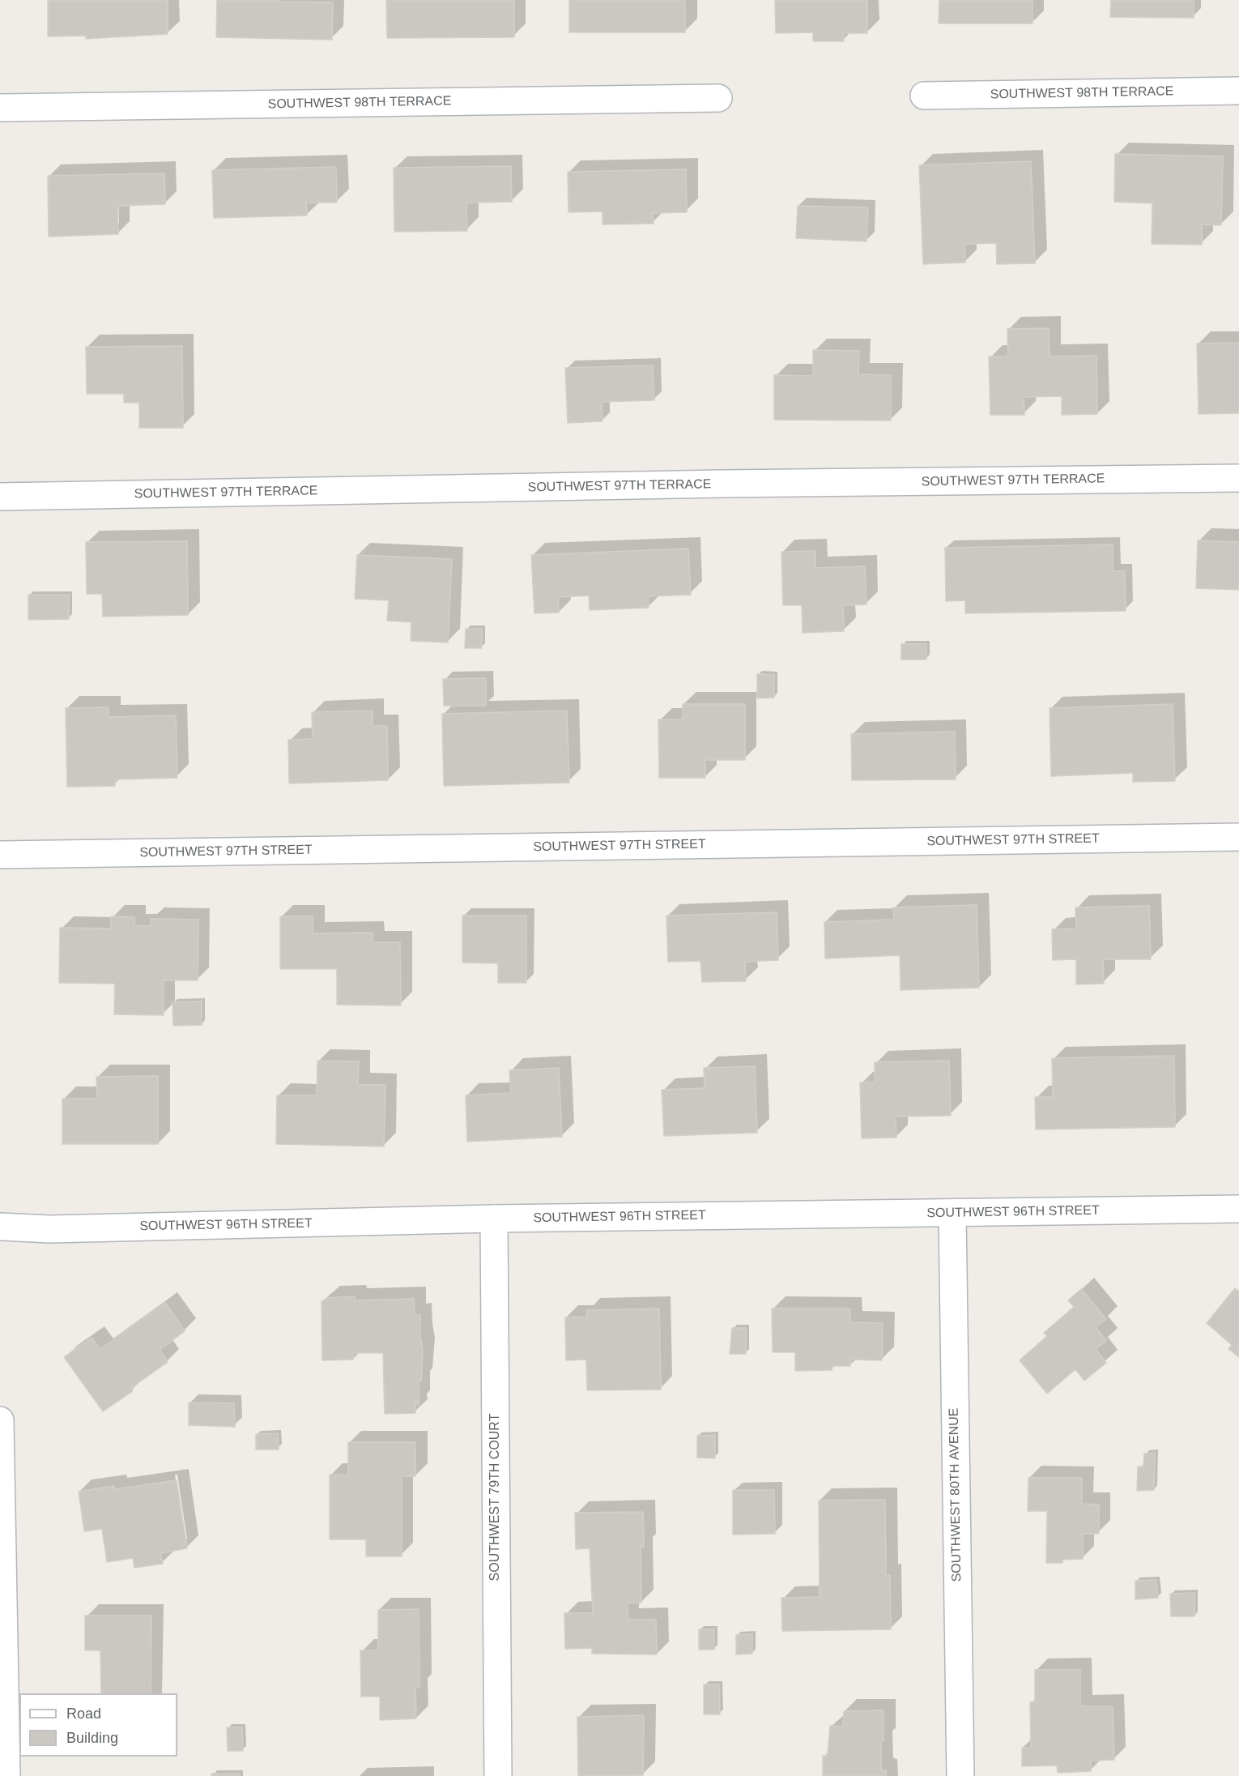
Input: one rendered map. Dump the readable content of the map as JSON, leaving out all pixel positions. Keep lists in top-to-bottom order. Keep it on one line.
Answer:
{"streets":{"street":["SOUTHWEST 98TH TERRACE","SOUTHWEST 97TH TERRACE","SOUTHWEST 97TH STREET","SOUTHWEST 96TH STREET","SOUTHWEST 80TH AVENUE","SOUTHWEST 79TH COURT"]},"crossings":[["SOUTHWEST 96TH STREET","SOUTHWEST 80TH AVENUE"],["SOUTHWEST 96TH STREET","SOUTHWEST 79TH COURT"]],"legend":["Road","Building"]}
